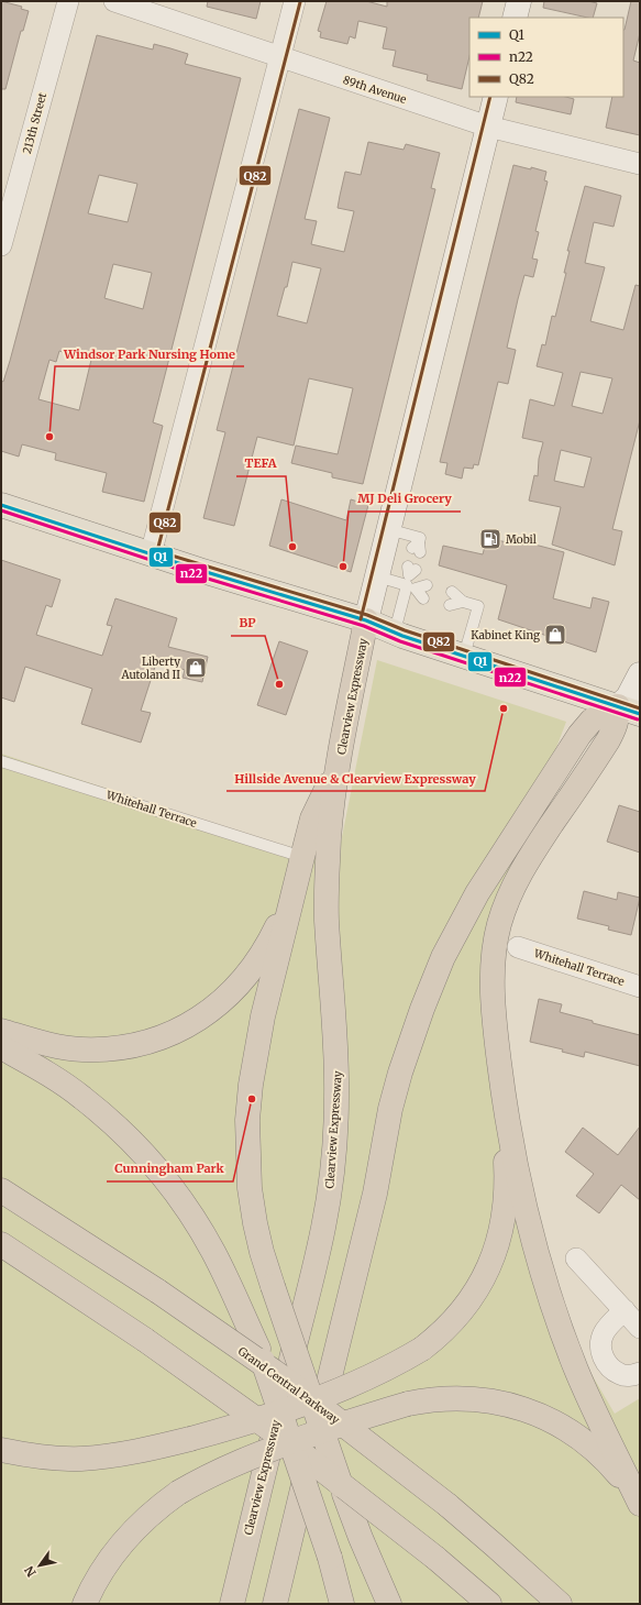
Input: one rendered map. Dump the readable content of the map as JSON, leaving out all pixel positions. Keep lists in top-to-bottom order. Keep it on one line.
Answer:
{"streets":{"highway":["Clearview Expressway","Grand Central Parkway"],"street":["89th Avenue","213th Street","Whitehall Terrace"]},"places":{"other":["Windsor Park Nursing Home","TEFA","MJ Deli Grocery","BP","Hillside Avenue & Clearview Expressway","Cunningham Park"],"fuel station":["Mobil"],"shop":["Kabinet King","Liberty Autoland II"]},"lines":["transit line Q82","transit line Q1","transit line n22"],"legend":["Q1","n22","Q82"],"north":"bottom left"}
